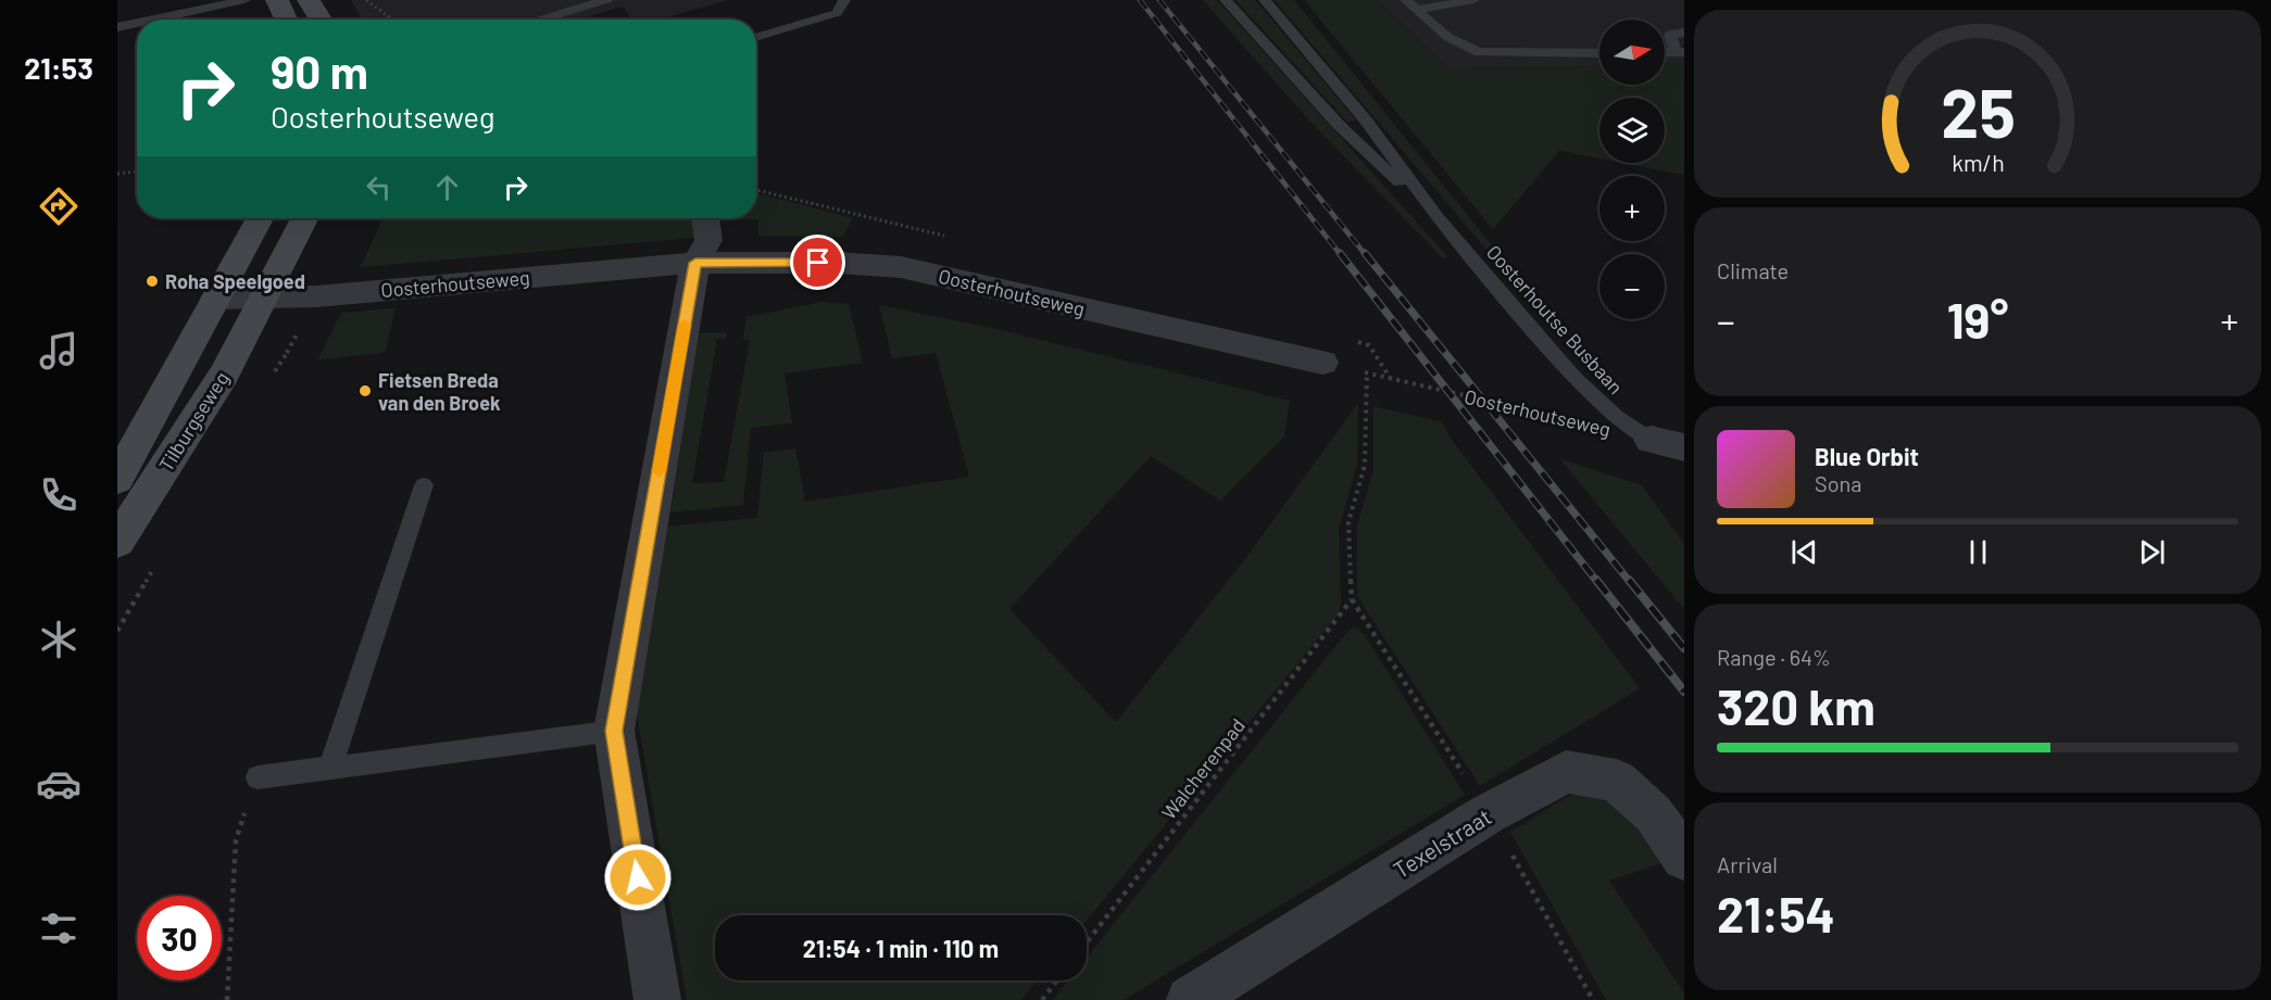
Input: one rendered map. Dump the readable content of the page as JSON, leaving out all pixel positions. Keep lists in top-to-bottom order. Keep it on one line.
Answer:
{"streets":{"main road":["Tilburgseweg"],"street":["Oosterhoutseweg","Texelstraat"],"lane":["Oosterhoutse Busbaan"],"path":["Walcherenpad"]},"crossings":[["Oosterhoutseweg","Tilburgseweg"]],"places":["Roha Speelgoed","Fietsen Breda van den Broek"],"north":"right","page":{"tabs":"21:53","map_buttons":["+","−"],"turn":["90 m","Oosterhoutseweg"],"tile":["Climate",["Range · 64%","320 km"],["Arrival","21:54"]],"heat":["−","19°","+"],"song":["Blue Orbit","Sona"],"limit":"30","trip":"21:54 · 1 min · 110 m","gauge":["25","km/h"]}}
